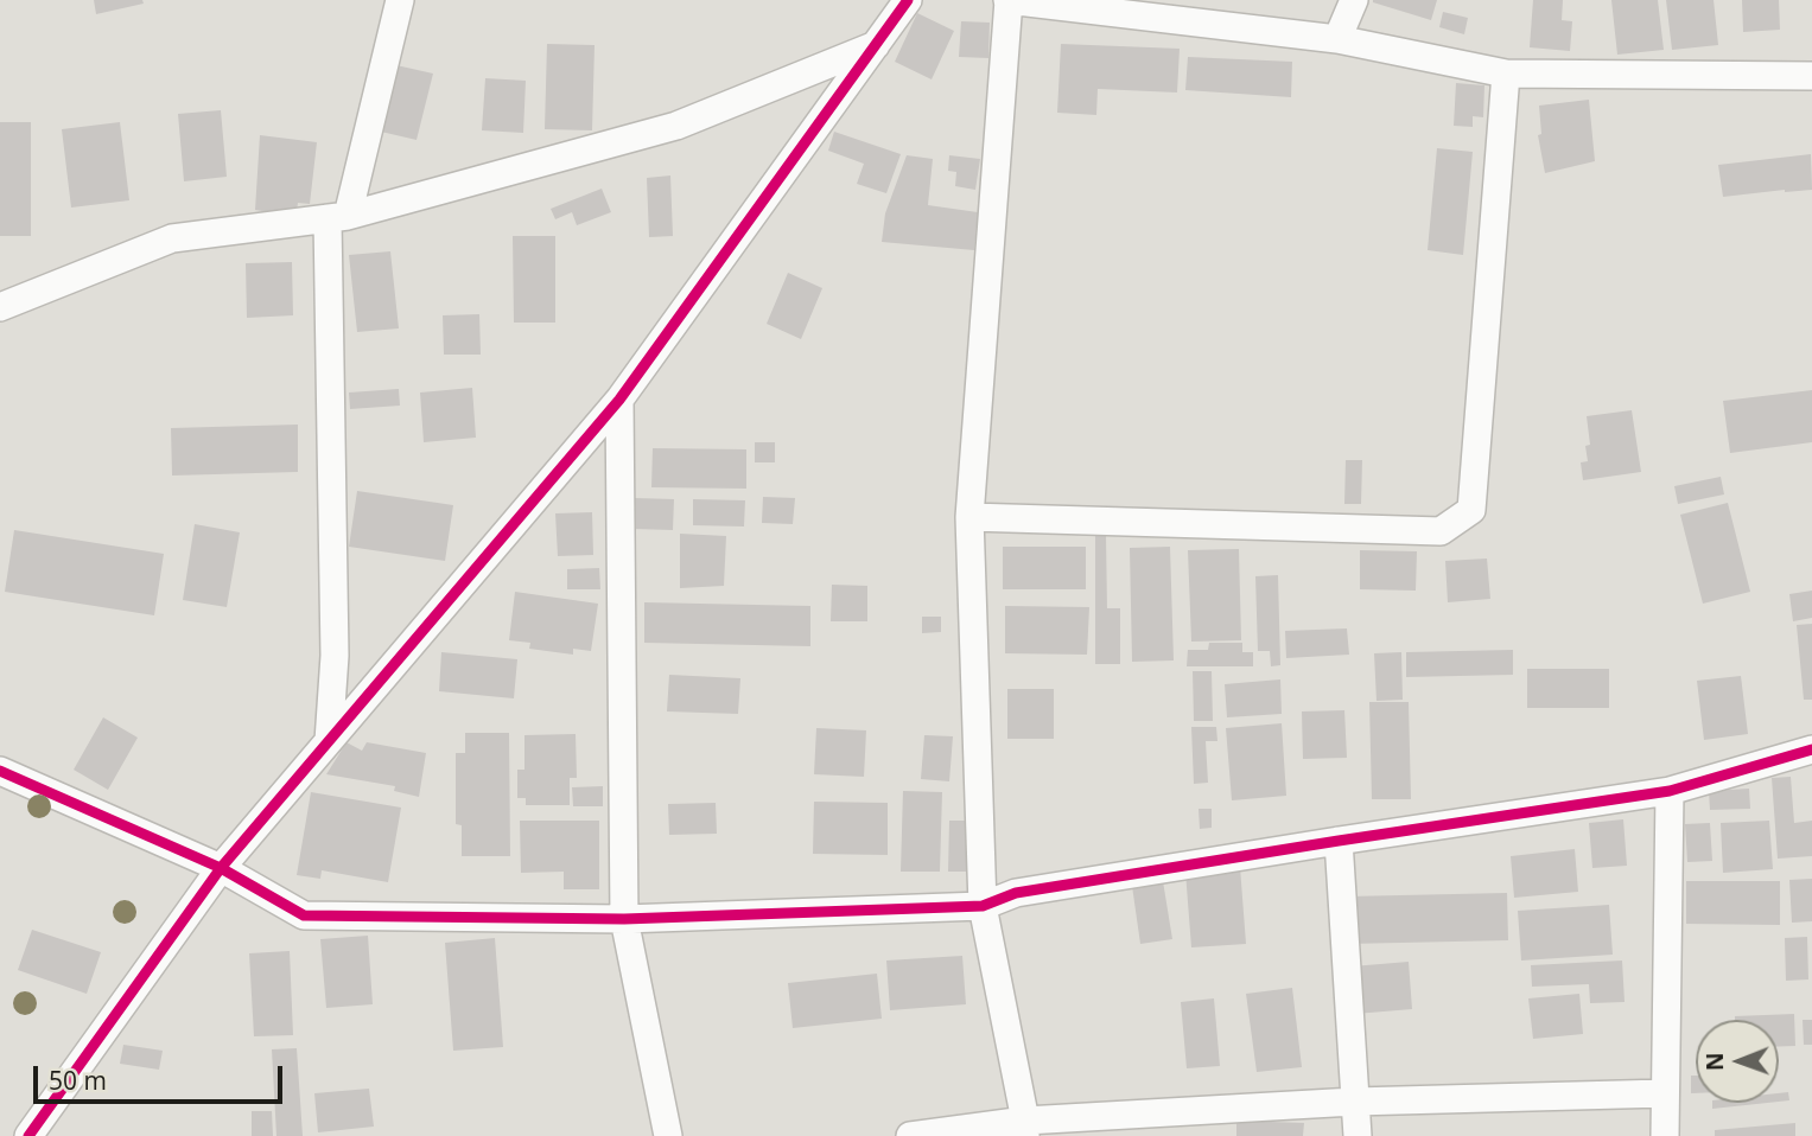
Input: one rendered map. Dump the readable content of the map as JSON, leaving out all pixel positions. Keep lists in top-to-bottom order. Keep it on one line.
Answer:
{"scale_bar":"50 m","north":"left"}
